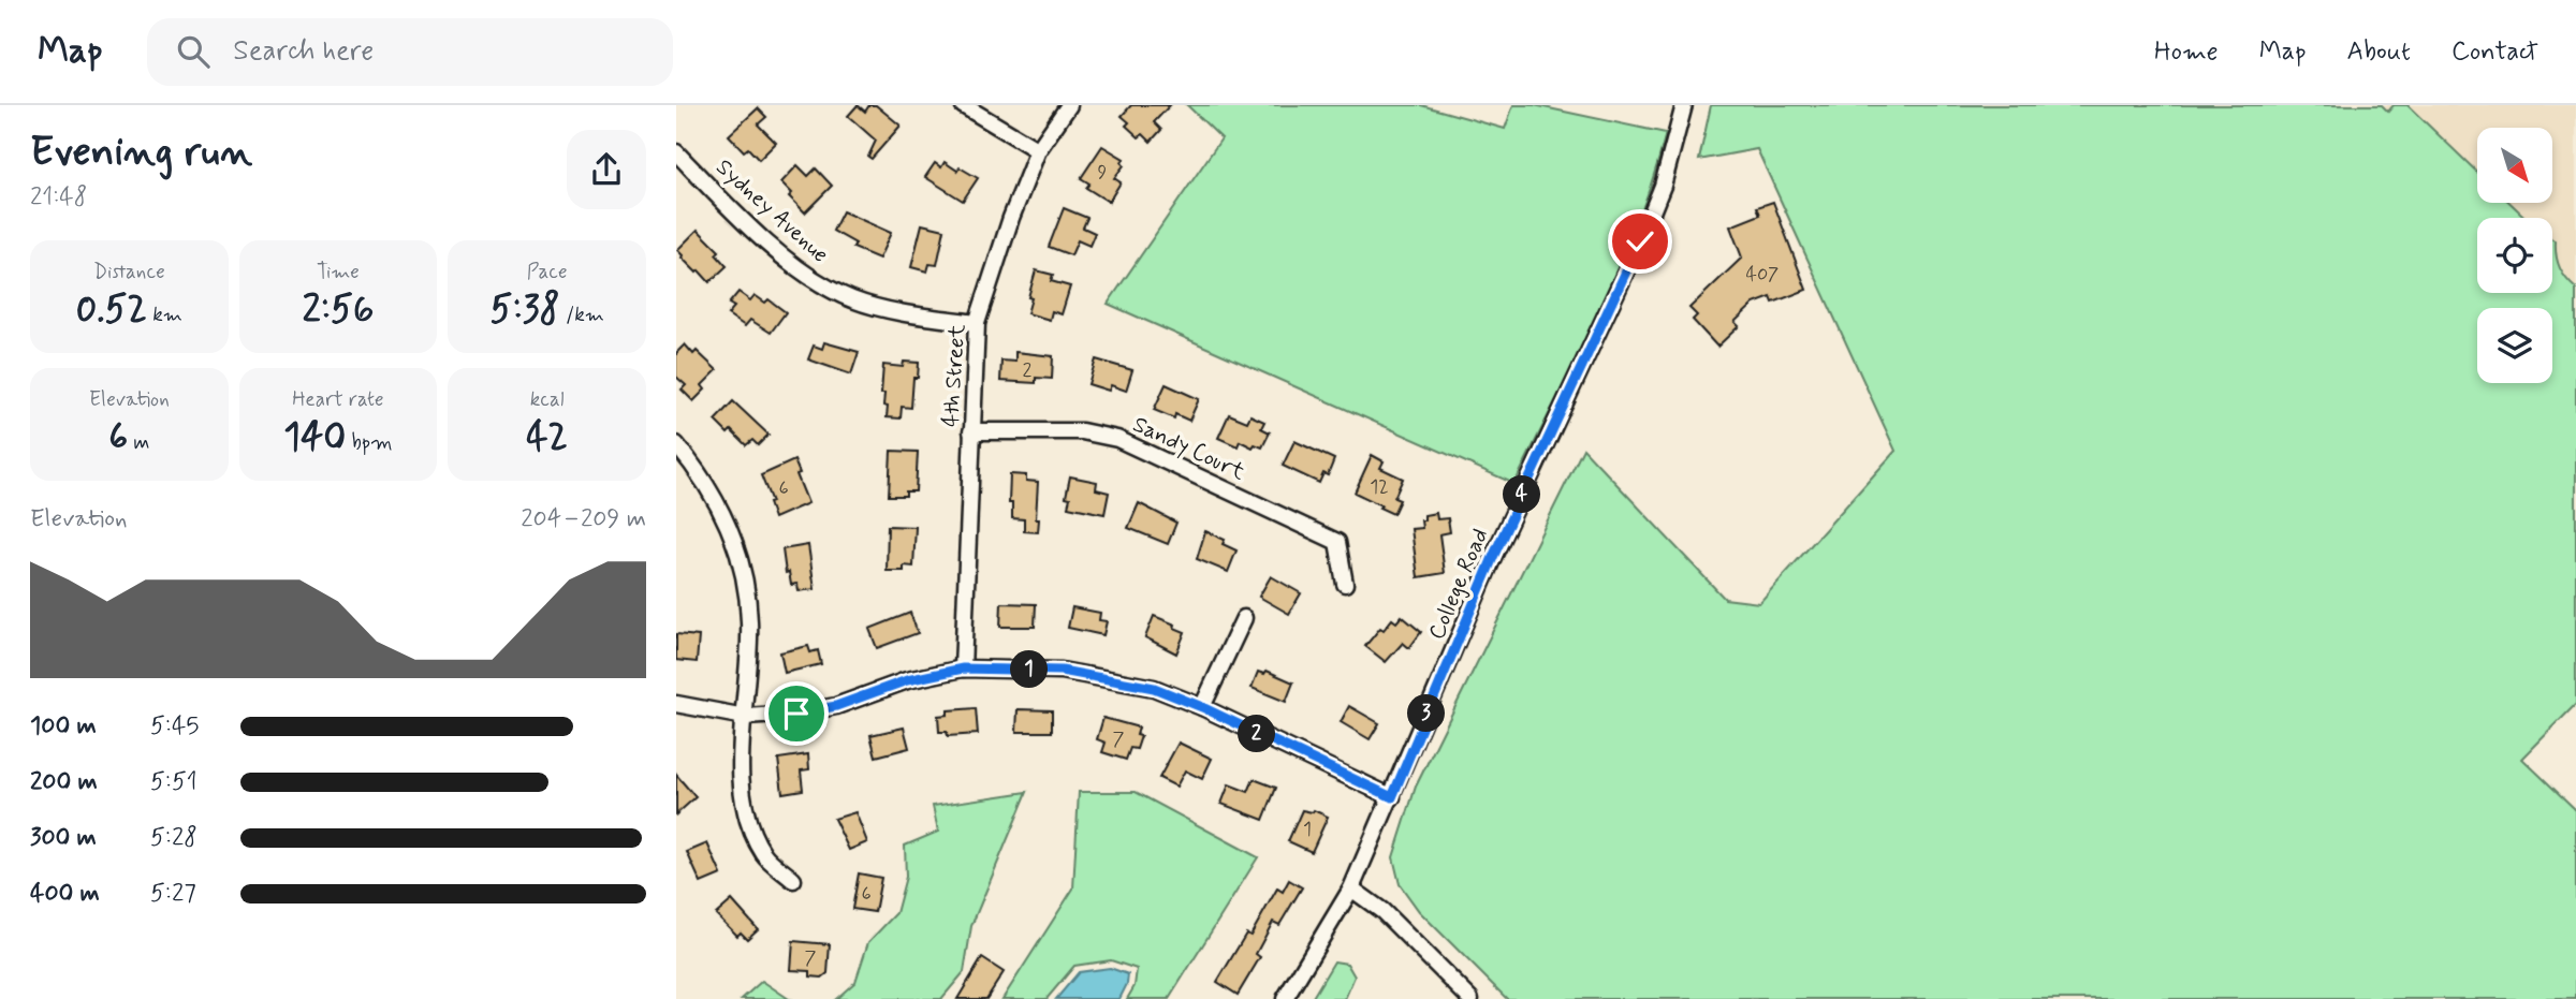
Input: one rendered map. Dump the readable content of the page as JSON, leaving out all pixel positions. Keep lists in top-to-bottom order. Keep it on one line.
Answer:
{"streets":{"street":["Sydney Avenue","4th Street","Sandy Court","College Road"]},"crossings":[["Sydney Avenue","4th Street"],["4th Street","Sandy Court"]],"house_numbers":["9","407","2","12","6","7","1","6","7"],"north":"bottom right","page":{"header":"Map","search":"Search here","nav":["Home","Map","About","Contact"],"heading":["Evening run","21:48"],"stats":[["Distance","0.52 km"],["Time","2:56"],["Pace","5:38 /km"],["Elevation","6 m"],["Heart rate","140 bpm"],["kcal","42"]],"pins":["4","1","3","2"],"chart":["Elevation","204–209 m"],"list":[{"name":"100 m","note":"5:45"},{"name":"200 m","note":"5:51"},{"name":"300 m","note":"5:28"},{"name":"400 m","note":"5:27"}]}}
